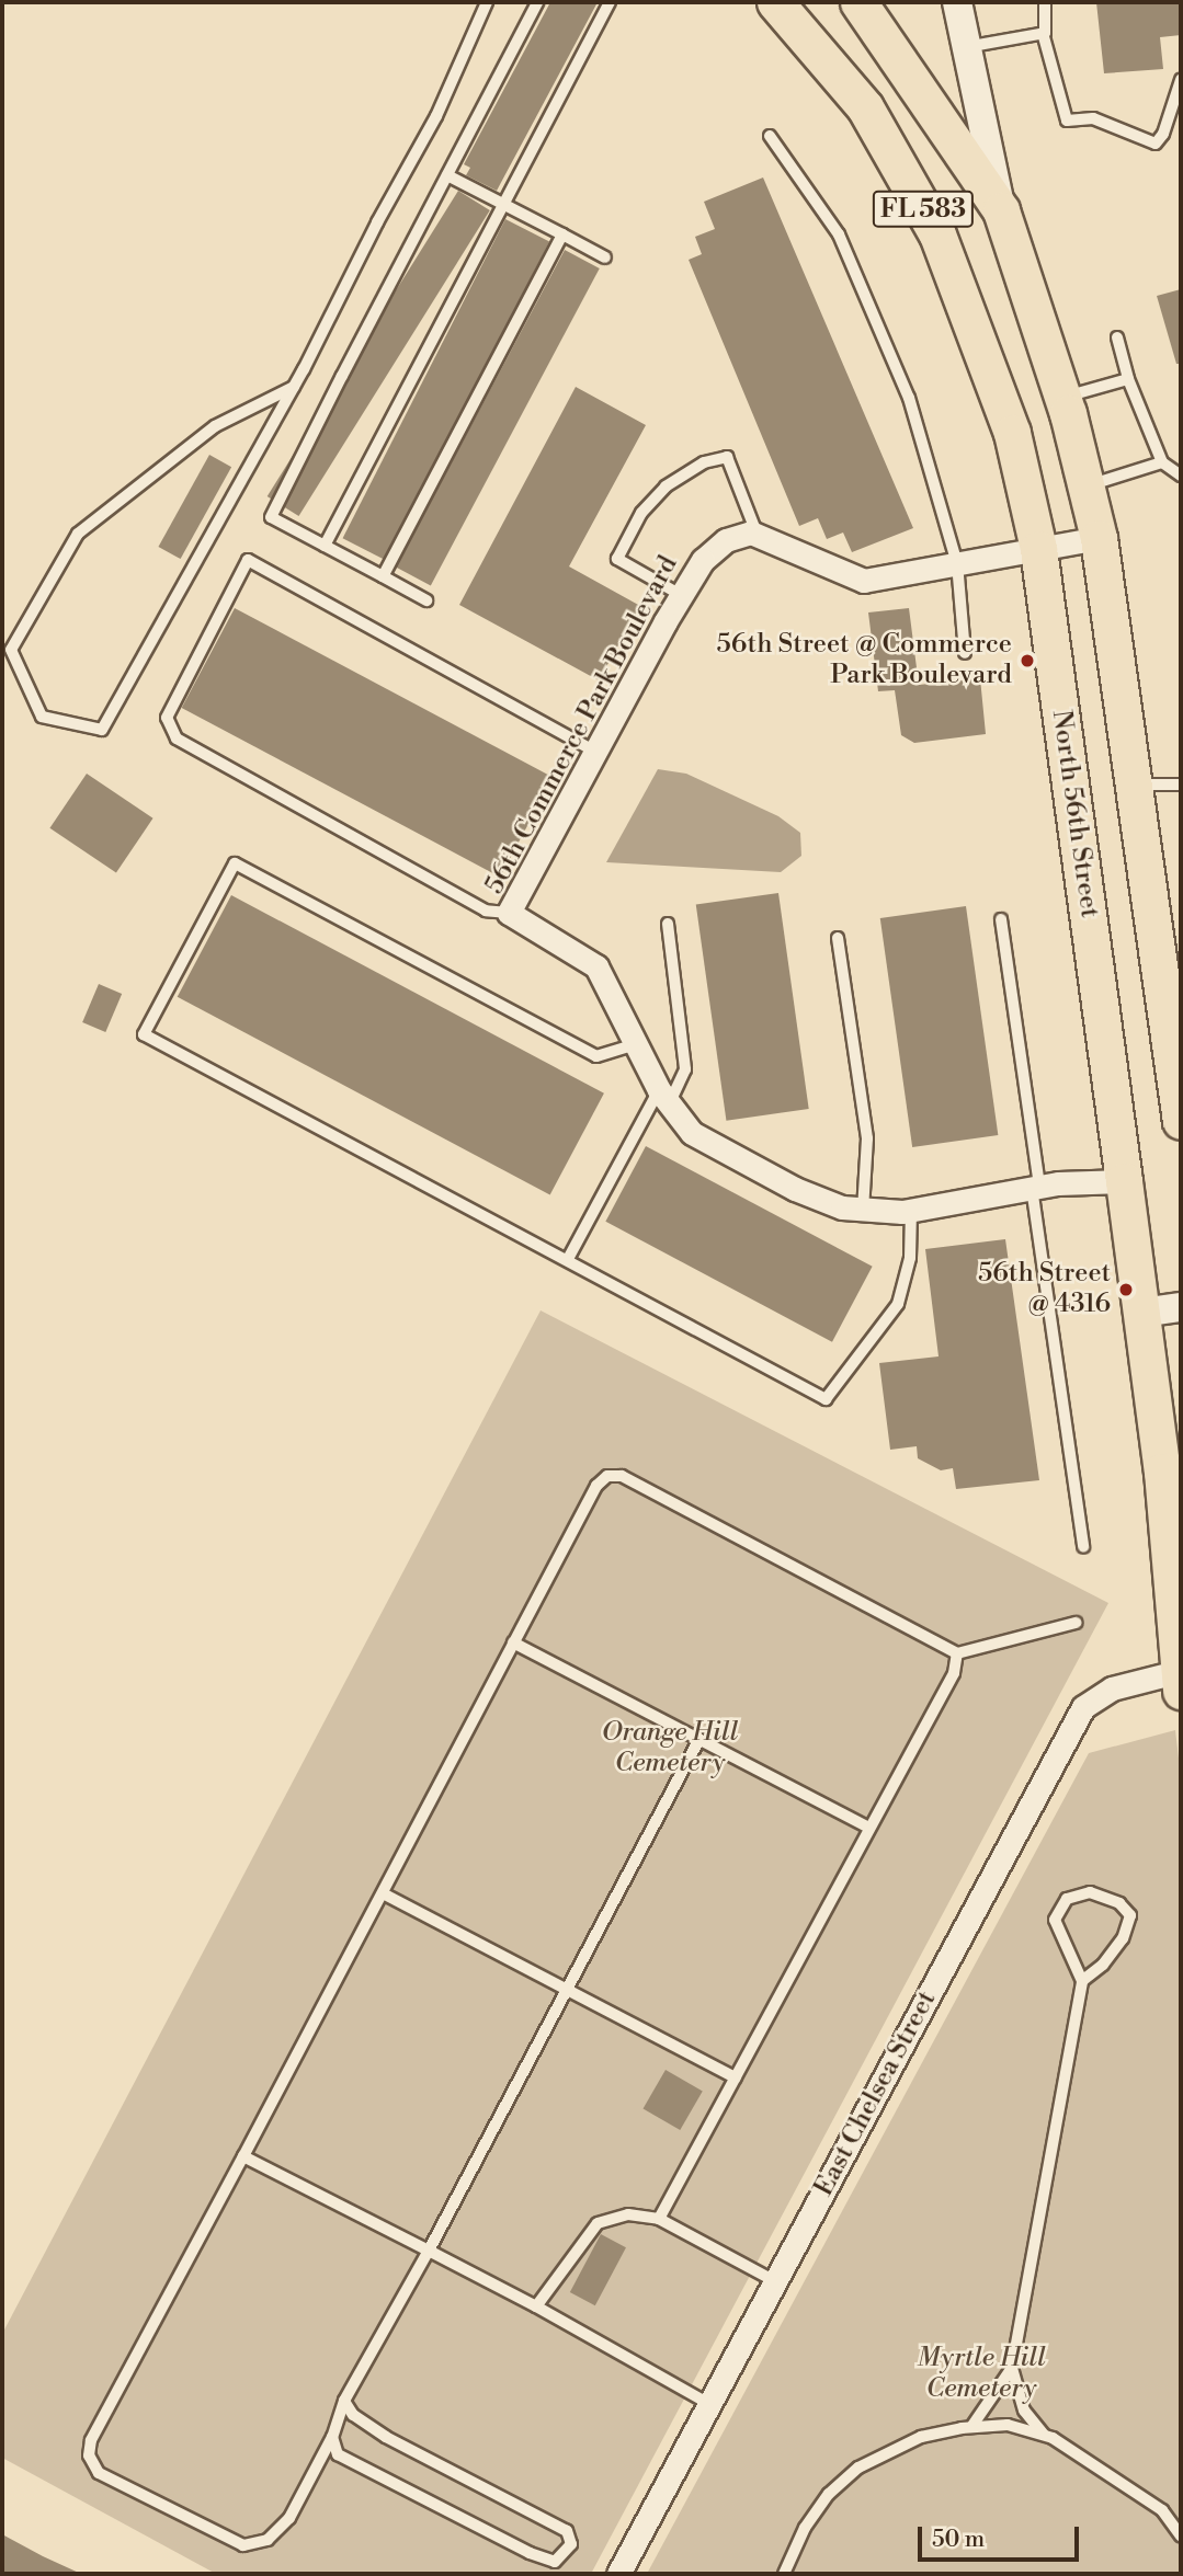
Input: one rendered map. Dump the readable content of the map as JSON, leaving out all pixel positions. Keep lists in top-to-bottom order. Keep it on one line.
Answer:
{"streets":{"main road":["FL 583","North 56th Street"],"street":["56th Commerce Park Boulevard","East Chelsea Street"]},"crossings":[["56th Commerce Park Boulevard","North 56th Street"],["North 56th Street","East Chelsea Street"]],"parks":["Orange Hill Cemetery","Myrtle Hill Cemetery"],"places":["56th Street @ Commerce Park Boulevard","56th Street @ 4316"],"scale_bar":"50 m"}
